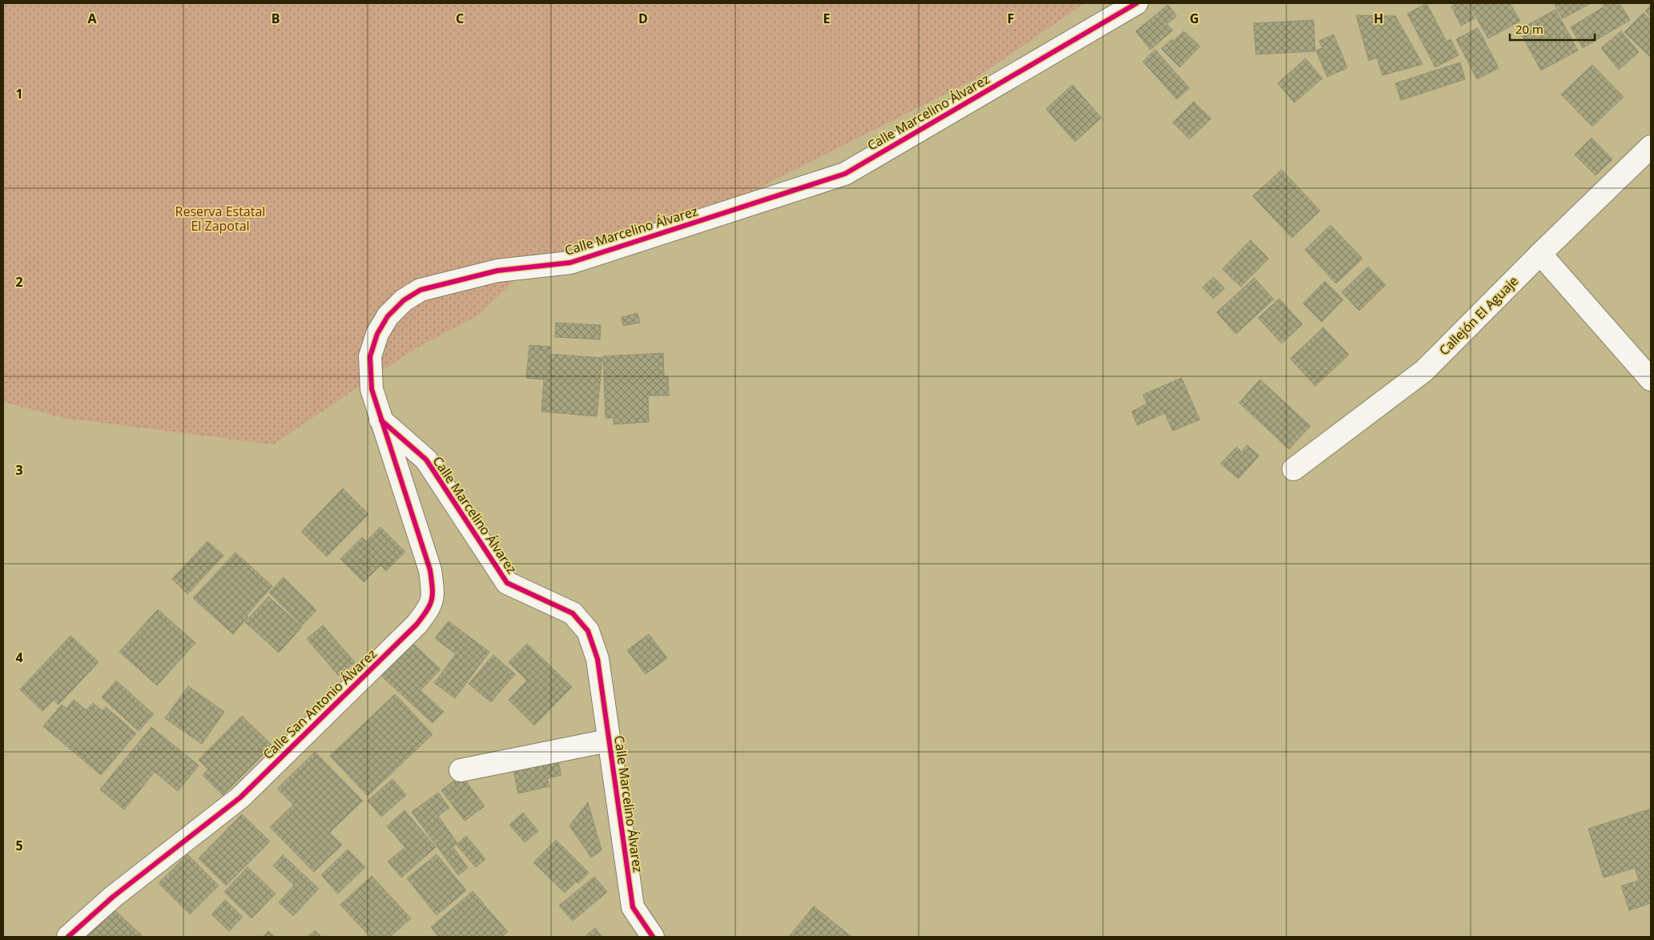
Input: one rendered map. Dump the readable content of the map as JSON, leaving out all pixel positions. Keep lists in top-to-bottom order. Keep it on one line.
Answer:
{"streets":{"street":["Calle Marcelino Álvarez","Callejón El Aguaje","Calle San Antonio Álvarez"]},"crossings":[["Calle Marcelino Álvarez","Calle San Antonio Álvarez"]],"parks":["Reserva Estatal El Zapotal"],"scale_bar":"20 m","grid":{"columns":["A","B","C","D","E","F","G","H"],"rows":["1","2","3","4","5"]}}
